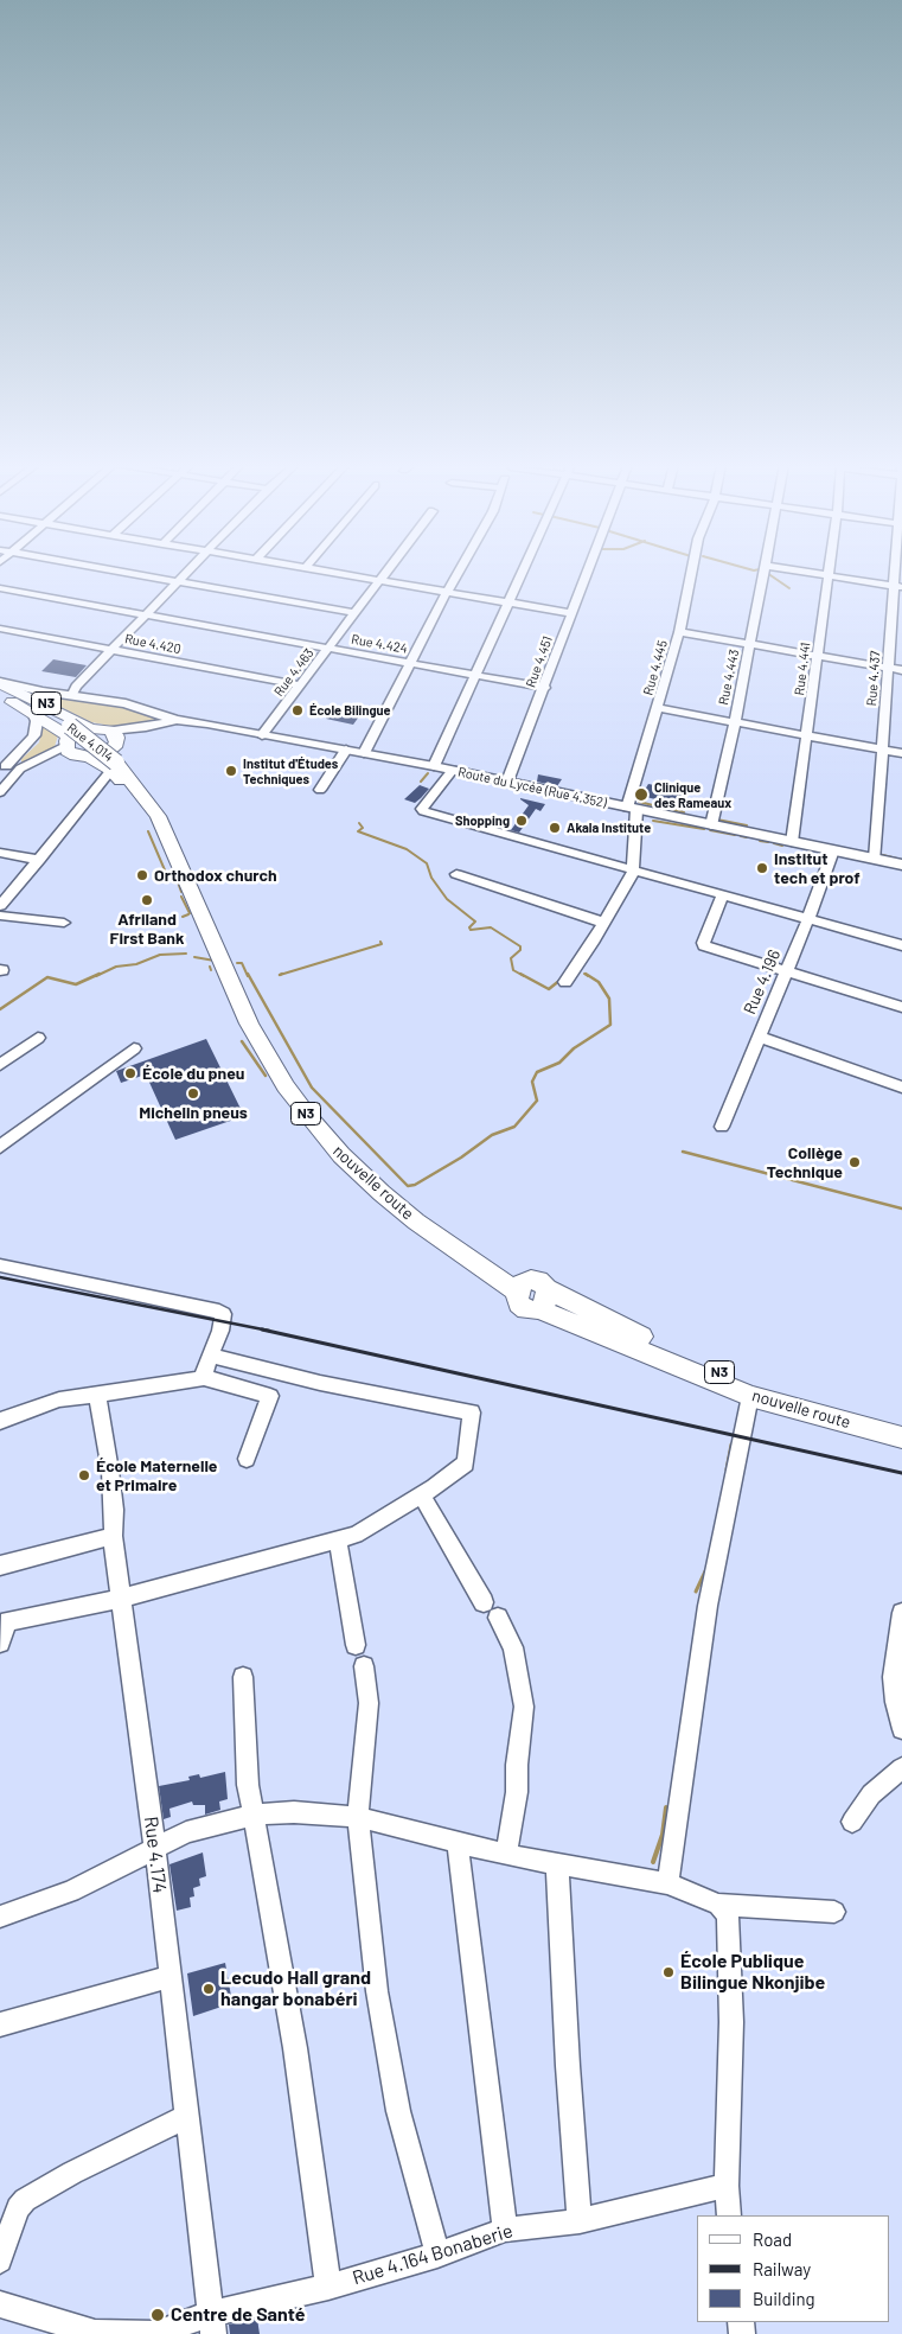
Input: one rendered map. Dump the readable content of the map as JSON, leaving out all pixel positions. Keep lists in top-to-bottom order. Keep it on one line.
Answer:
{"streets":{"highway":["N3","Rue 4.014","nouvelle route"],"main road":["Route du Lycée (Rue 4.352)"],"street":["Rue 4.420","Rue 4.424","Rue 4.451","Rue 4.445","Rue 4.441","Rue 4.463","Rue 4.443","Rue 4.437","Rue 4.196","Rue 4.174","Rue 4.164 Bonaberie"]},"crossings":[["Rue 4.420","Rue 4.463"],["Rue 4.424","Rue 4.451"],["Rue 4.424","Rue 4.463"],["Rue 4.451","Route du Lycée (Rue 4.352)"],["Rue 4.445","Route du Lycée (Rue 4.352)"],["Rue 4.441","Route du Lycée (Rue 4.352)"],["Rue 4.463","Route du Lycée (Rue 4.352)"],["Rue 4.443","Route du Lycée (Rue 4.352)"],["Rue 4.437","Route du Lycée (Rue 4.352)"],["Rue 4.014","nouvelle route"],["Route du Lycée (Rue 4.352)","Rue 4.196"],["Route du Lycée (Rue 4.352)","nouvelle route"],["Rue 4.174","Rue 4.164 Bonaberie"]],"places":["École Bilingue","Institut d'Études Techniques","Clinique des Rameaux","Shopping","Akala Institute","Institut tech et prof","Orthodox church","Afriland First Bank","École du pneu","Michelin pneus","Collège Technique","École Maternelle et Primaire","École Publique Bilingue Nkonjibe","Lecudo Hall grand hangar bonabéri","Centre de Santé"],"legend":["Road","Railway","Building"]}
